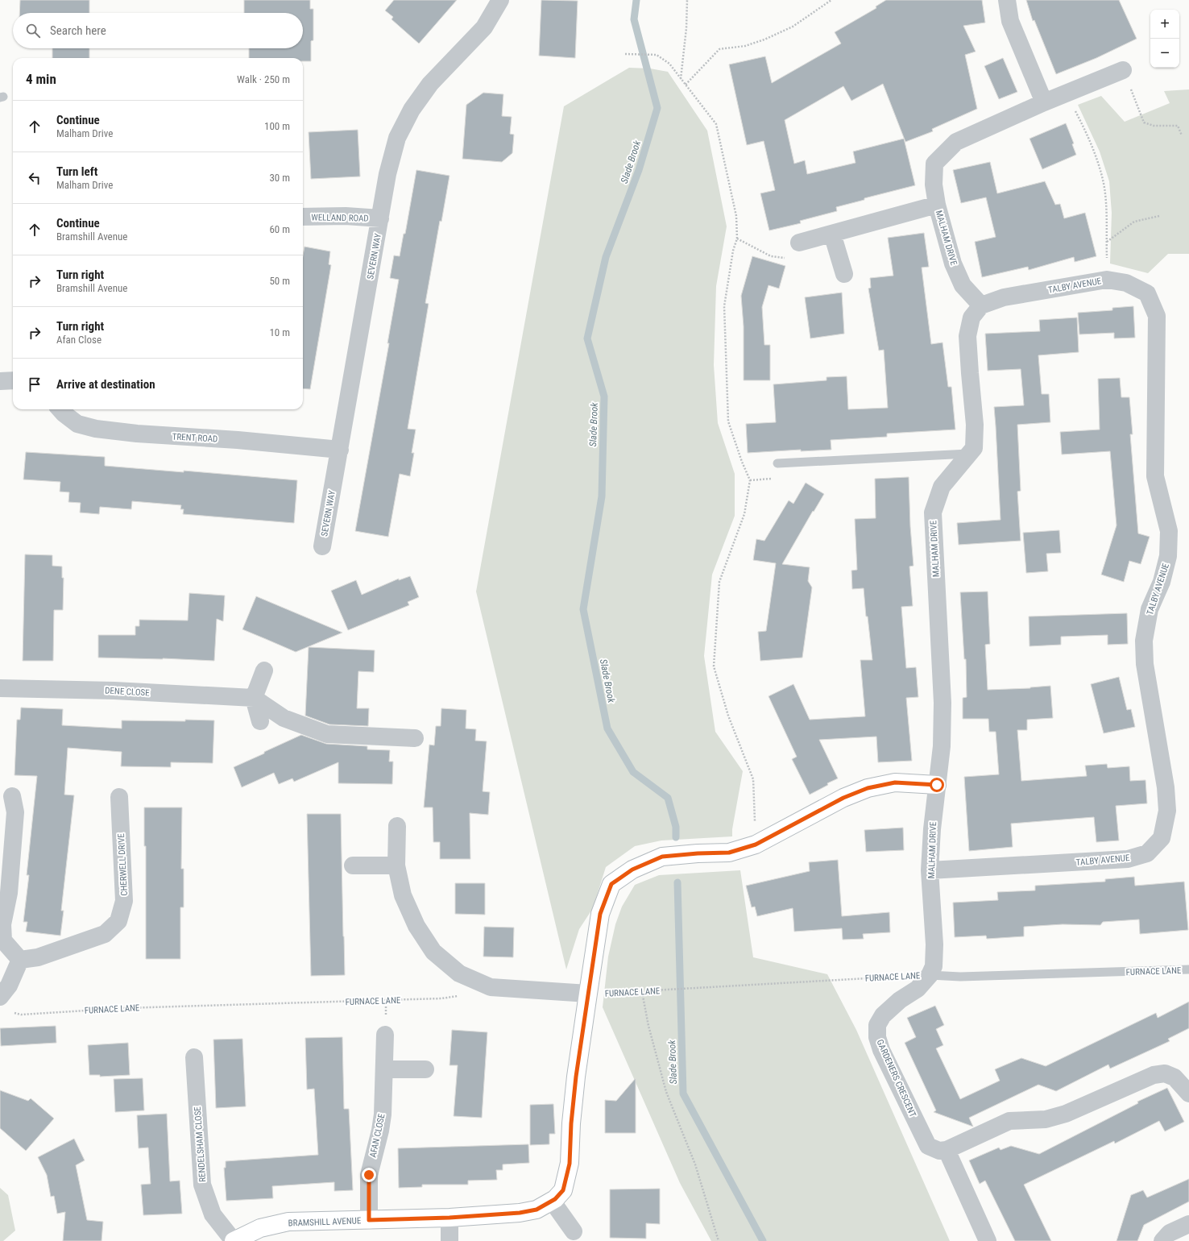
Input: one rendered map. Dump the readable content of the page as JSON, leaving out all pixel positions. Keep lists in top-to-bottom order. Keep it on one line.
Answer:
{"streets":{"street":["WELLAND ROAD","MALHAM DRIVE","SEVERN WAY","TALBY AVENUE","TRENT ROAD","DENE CLOSE","CHERWELL DRIVE","GARDENERS CRESCENT","AFAN CLOSE","RENDELSHAM CLOSE","BRAMSHILL AVENUE"],"lane":["FURNACE LANE"]},"crossings":[["WELLAND ROAD","SEVERN WAY"],["MALHAM DRIVE","TALBY AVENUE"],["MALHAM DRIVE","GARDENERS CRESCENT"],["SEVERN WAY","TRENT ROAD"],["FURNACE LANE","GARDENERS CRESCENT"],["FURNACE LANE","BRAMSHILL AVENUE"],["AFAN CLOSE","BRAMSHILL AVENUE"],["RENDELSHAM CLOSE","BRAMSHILL AVENUE"]],"water":["Slade Brook"],"page":{"map_buttons":["+","−"],"search":"Search here","heading":["4 min","Walk · 250 m"],"list":[["Continue","Malham Drive","100 m"],["Turn left","Malham Drive","30 m"],["Continue","Bramshill Avenue","60 m"],["Turn right","Bramshill Avenue","50 m"],["Turn right","Afan Close","10 m"],"Arrive at destination"]}}
